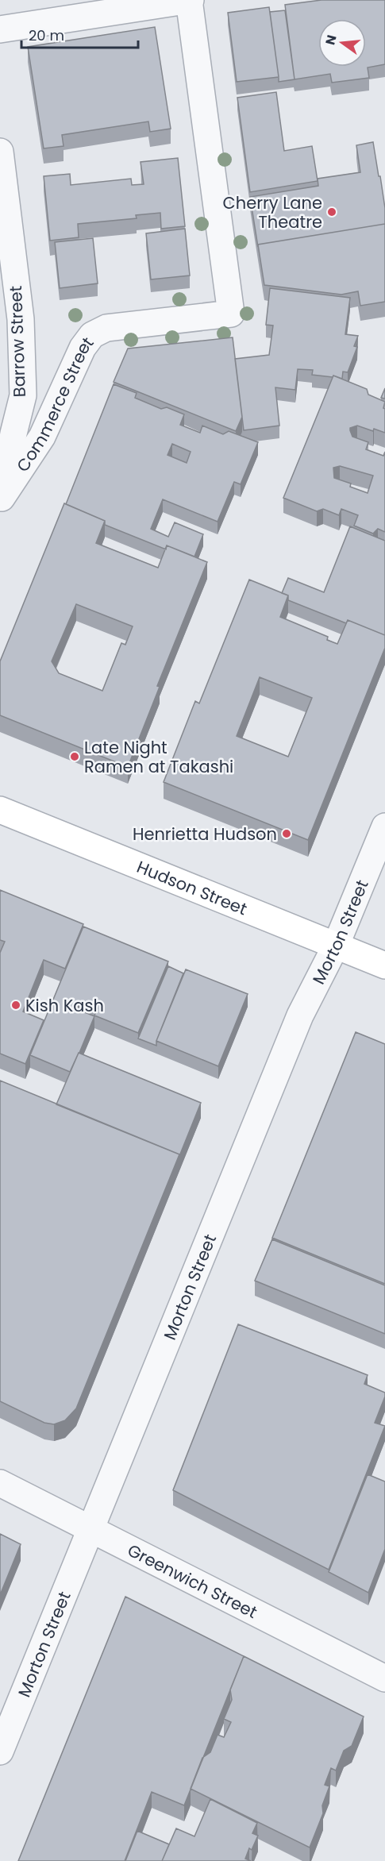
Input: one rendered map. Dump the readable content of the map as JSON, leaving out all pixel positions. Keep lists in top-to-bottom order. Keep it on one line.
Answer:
{"streets":{"main road":["Hudson Street"],"street":["Barrow Street","Commerce Street","Morton Street","Greenwich Street"]},"crossings":[["Barrow Street","Commerce Street"],["Hudson Street","Morton Street"],["Morton Street","Greenwich Street"]],"places":["Cherry Lane Theatre","Late Night Ramen at Takashi","Henrietta Hudson","Kish Kash"],"scale_bar":"20 m","north":"left"}
